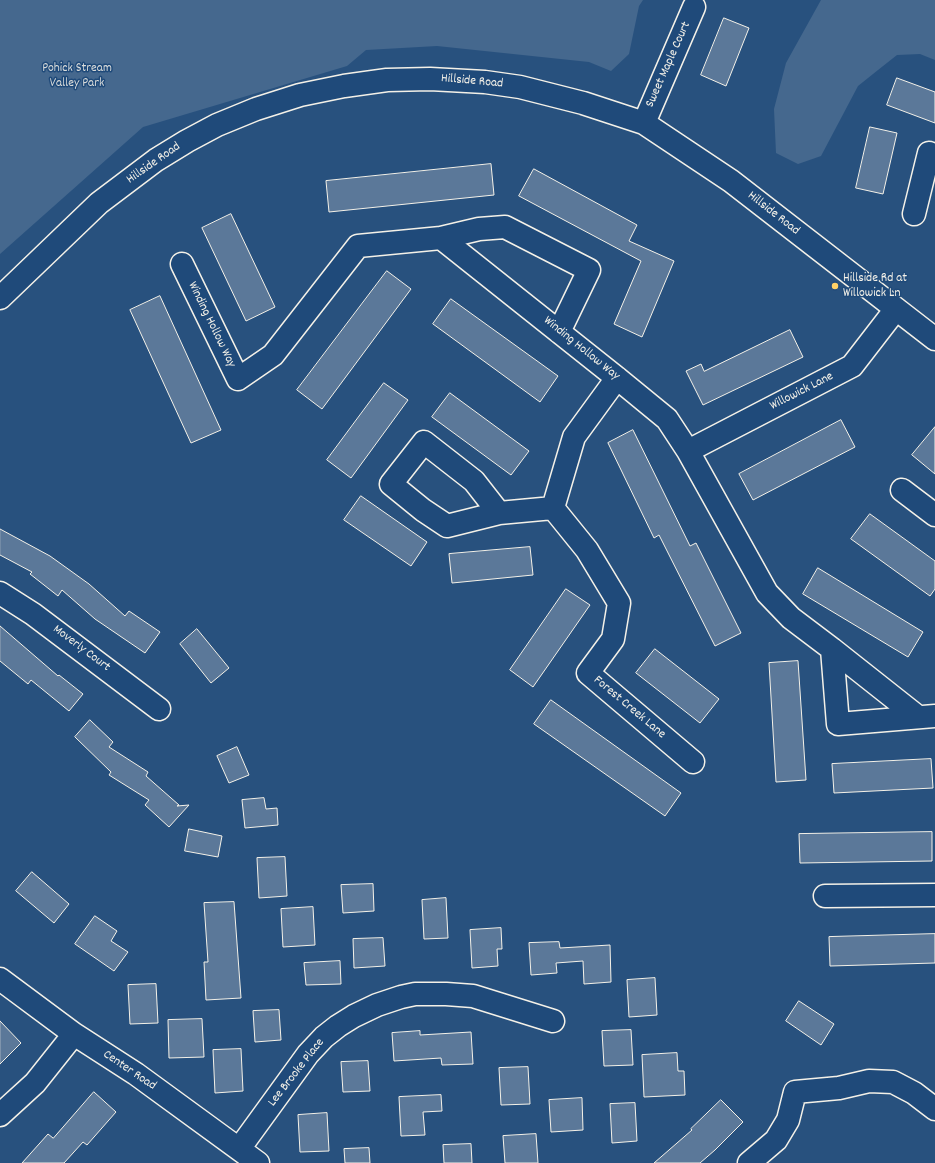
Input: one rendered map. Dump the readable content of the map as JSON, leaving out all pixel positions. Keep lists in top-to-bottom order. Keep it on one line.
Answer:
{"streets":{"street":["Sweet Maple Court","Hillside Road","Winding Hollow Way","Willowick Lane","Moverly Court","Forest Creek Lane","Center Road","Lee Brooke Place"]},"crossings":[["Sweet Maple Court","Hillside Road"],["Hillside Road","Willowick Lane"],["Winding Hollow Way","Willowick Lane"],["Center Road","Lee Brooke Place"]],"parks":["Pohick Stream Valley Park"],"places":["Hillside Rd at Willowick Ln"]}
